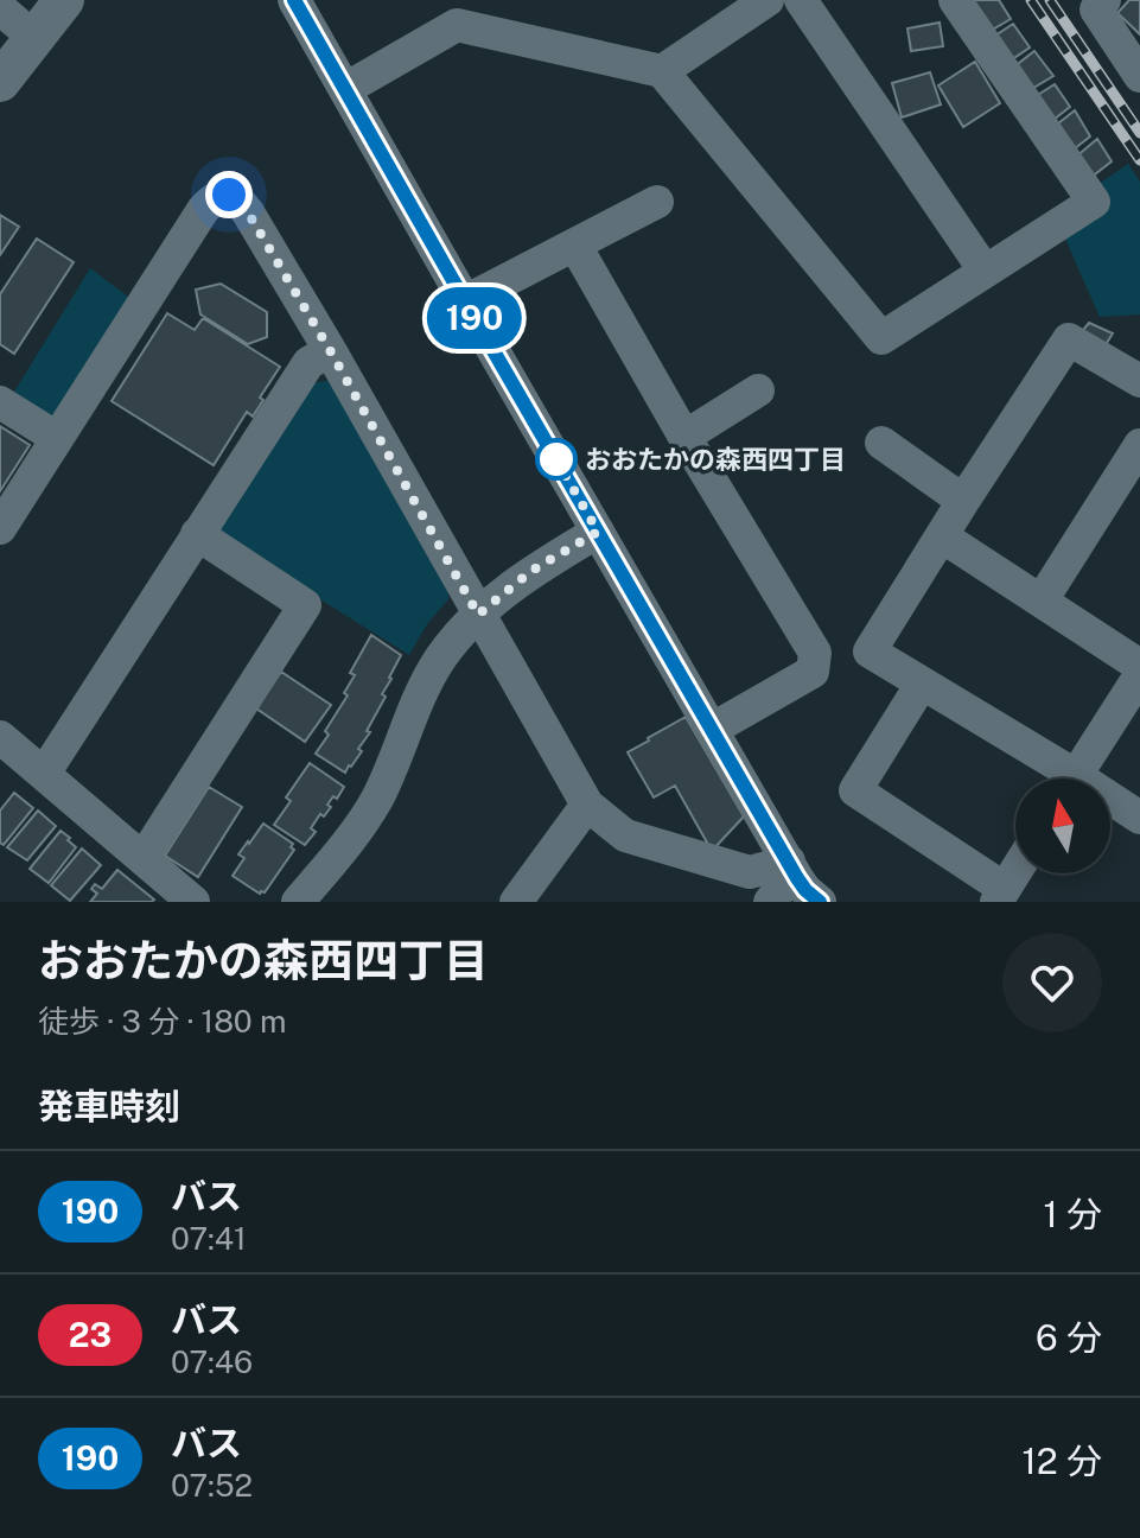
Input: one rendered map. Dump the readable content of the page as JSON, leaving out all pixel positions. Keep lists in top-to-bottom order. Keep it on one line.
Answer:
{"places":["おおたかの森西四丁目"],"lines":["bus line 190"],"north":"top","page":{"on_map":"190","heading":[["おおたかの森西四丁目","徒歩 · 3 分 · 180 m"],"発車時刻"],"list":[{"mark":"190","name":"バス","note":"07:41","value":"1 分"},{"mark":"23","name":"バス","note":"07:46","value":"6 分"},{"mark":"190","name":"バス","note":"07:52","value":"12 分"}]}}
